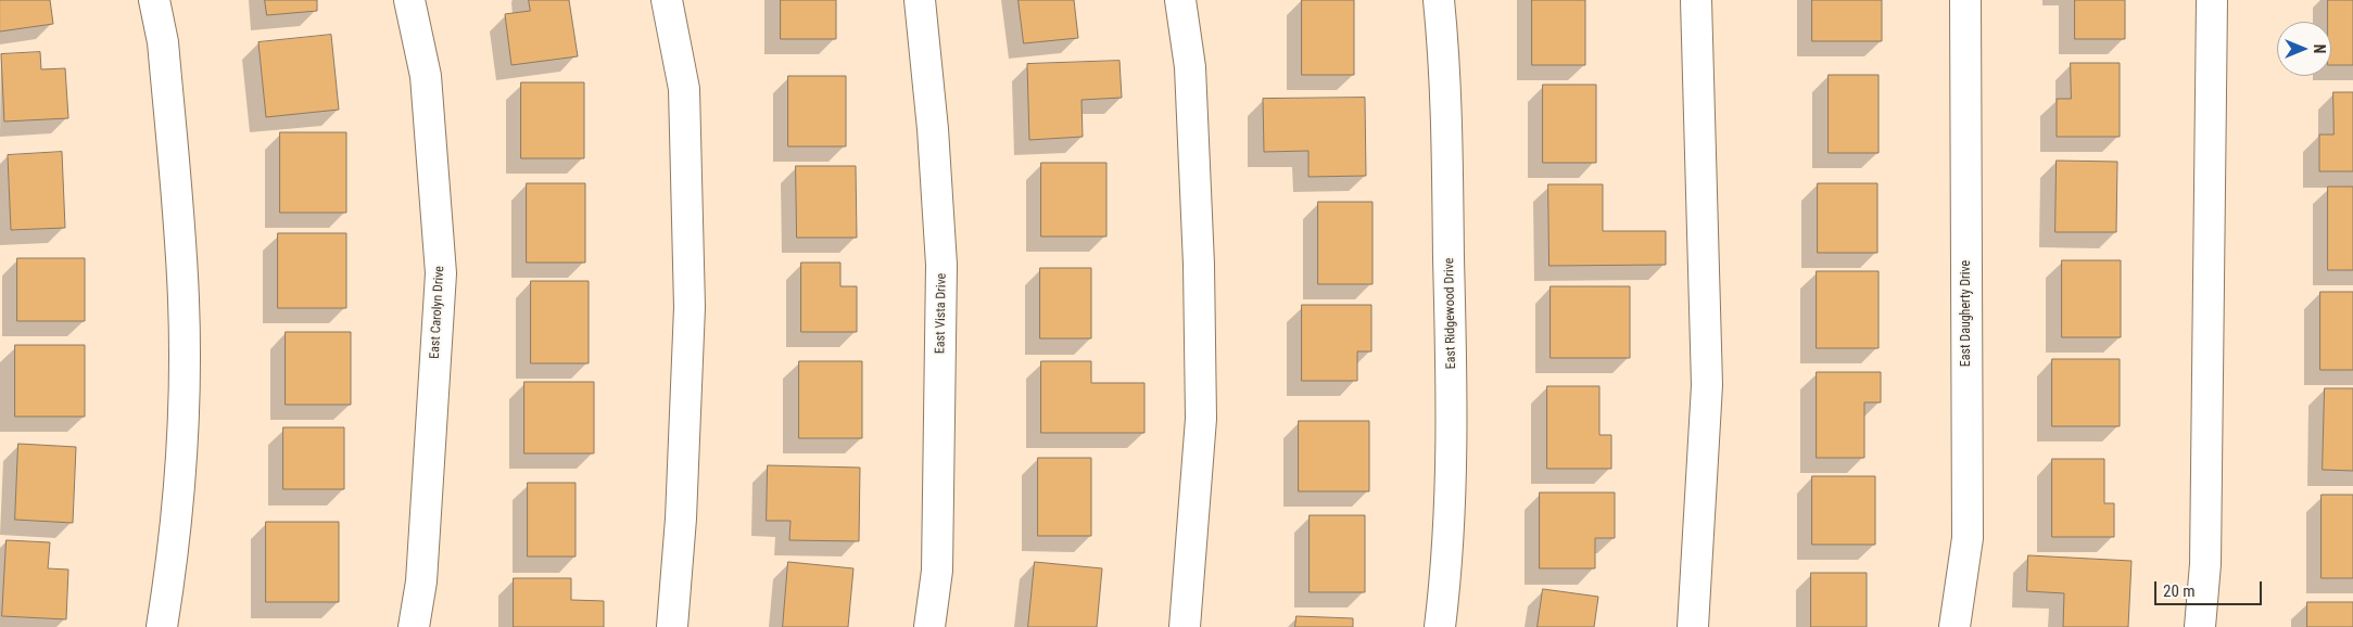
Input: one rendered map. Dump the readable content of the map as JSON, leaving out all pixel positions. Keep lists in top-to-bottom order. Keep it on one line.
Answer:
{"streets":{"street":["East Carolyn Drive","East Vista Drive","East Ridgewood Drive","East Daugherty Drive"]},"scale_bar":"20 m","north":"right"}
